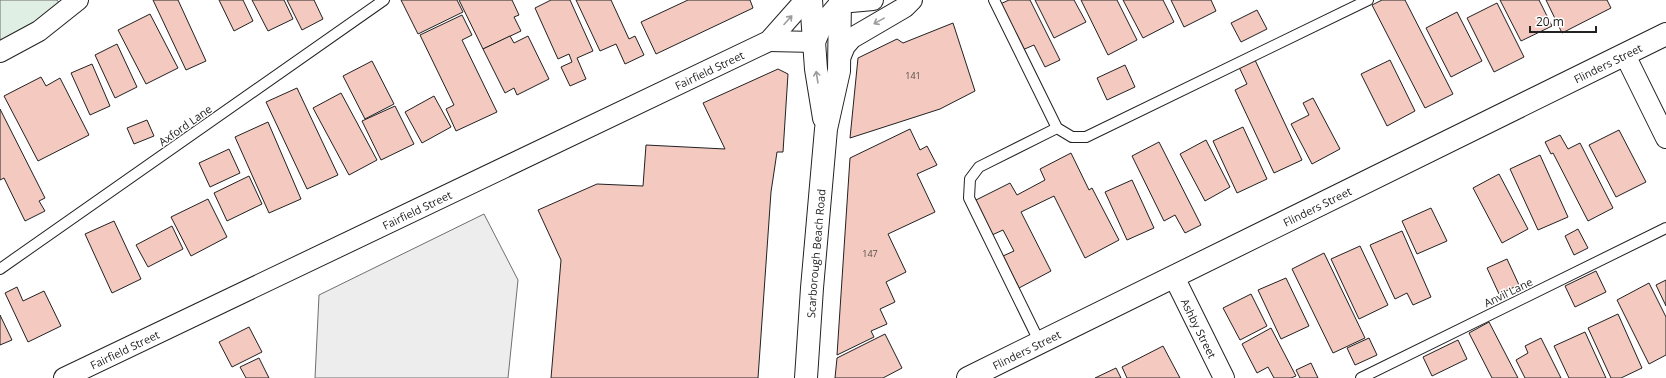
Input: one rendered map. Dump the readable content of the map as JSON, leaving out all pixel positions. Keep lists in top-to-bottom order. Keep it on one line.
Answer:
{"streets":{"street":["Flinders Street","Fairfield Street","Scarborough Beach Road","Ashby Street"],"lane":["Axford Lane","Anvil Lane"]},"crossings":[["Flinders Street","Ashby Street"],["Fairfield Street","Scarborough Beach Road"]],"house_numbers":["141","147"],"scale_bar":"20 m"}
